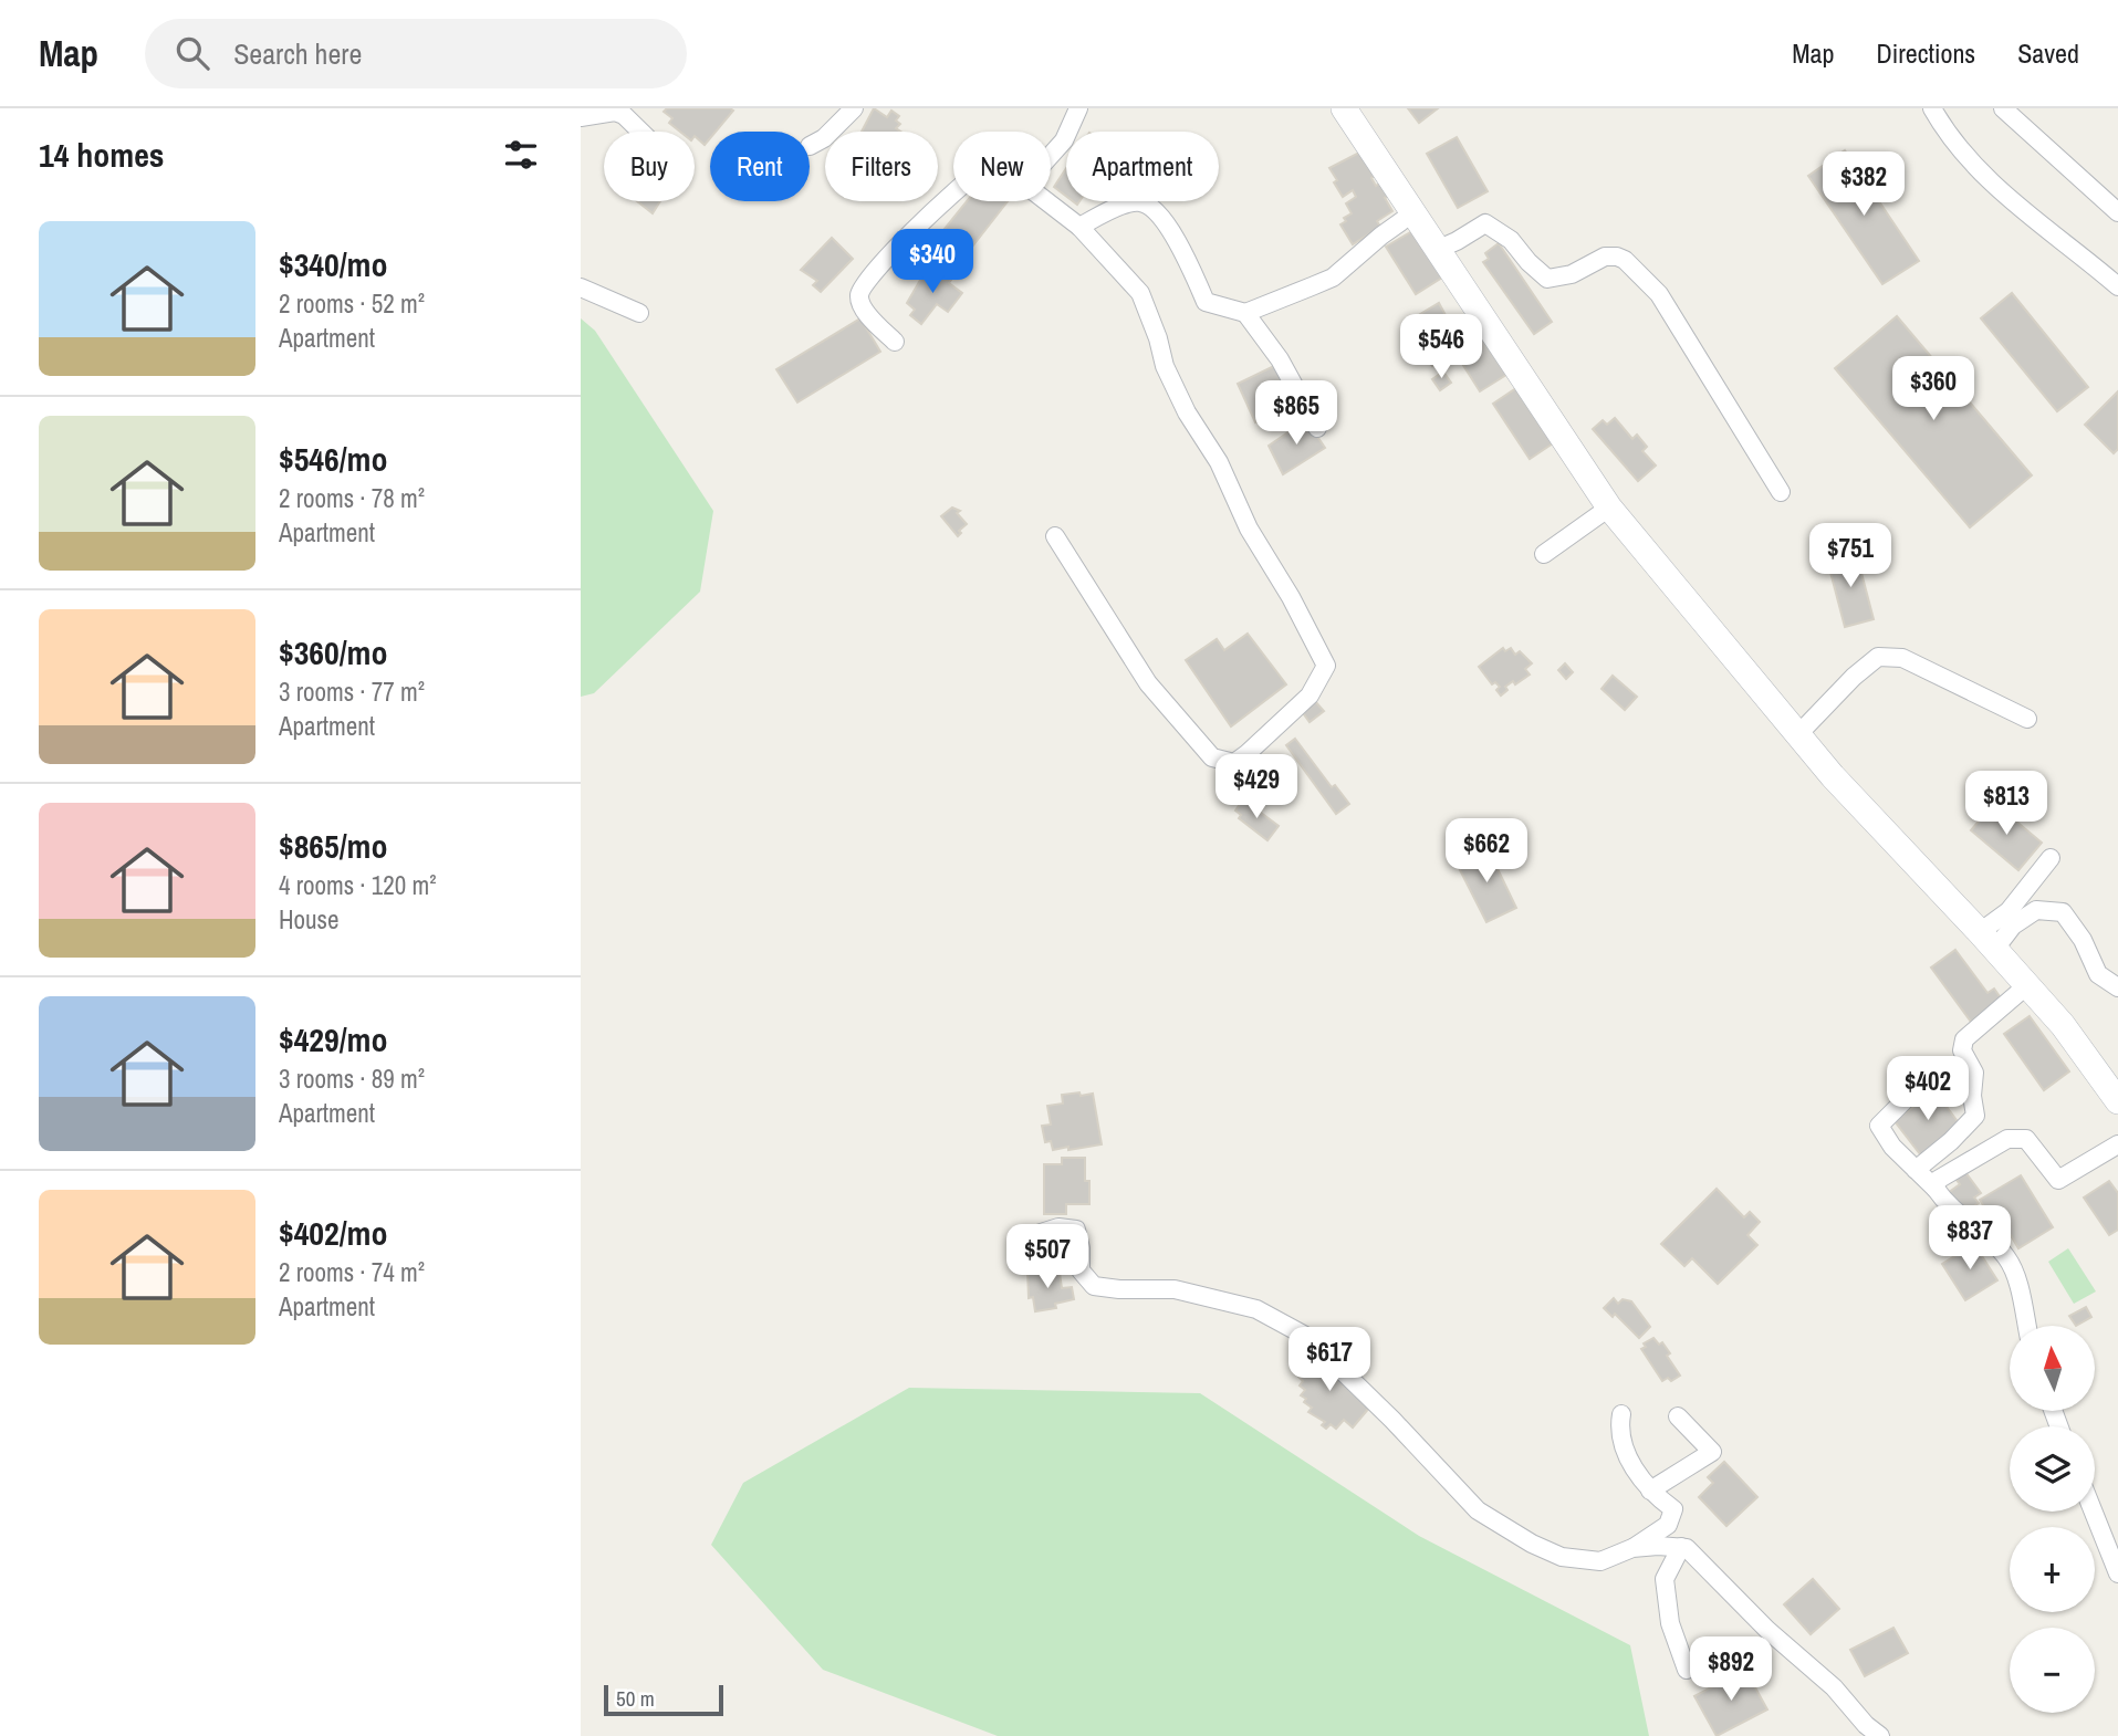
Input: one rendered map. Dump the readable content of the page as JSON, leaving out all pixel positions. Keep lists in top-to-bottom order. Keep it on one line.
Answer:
{"scale_bar":"50 m","north":"top","page":{"header":"Map","search":"Search here","nav":["Map","Directions","Saved"],"heading":"14 homes","chip":["Buy","Rent","Filters","New","Apartment"],"price":["$382","$340","$546","$360","$865","$751","$429","$813","$662","$402","$837","$507","$617","$892"],"list":[{"name":"$340/mo","note":"2 rooms · 52 m² · Apartment"},{"name":"$546/mo","note":"2 rooms · 78 m² · Apartment"},{"name":"$360/mo","note":"3 rooms · 77 m² · Apartment"},{"name":"$865/mo","note":"4 rooms · 120 m² · House"},{"name":"$429/mo","note":"3 rooms · 89 m² · Apartment"},{"name":"$402/mo","note":"2 rooms · 74 m² · Apartment"}],"map_buttons":["+","−"],"scale":"50 m"}}
